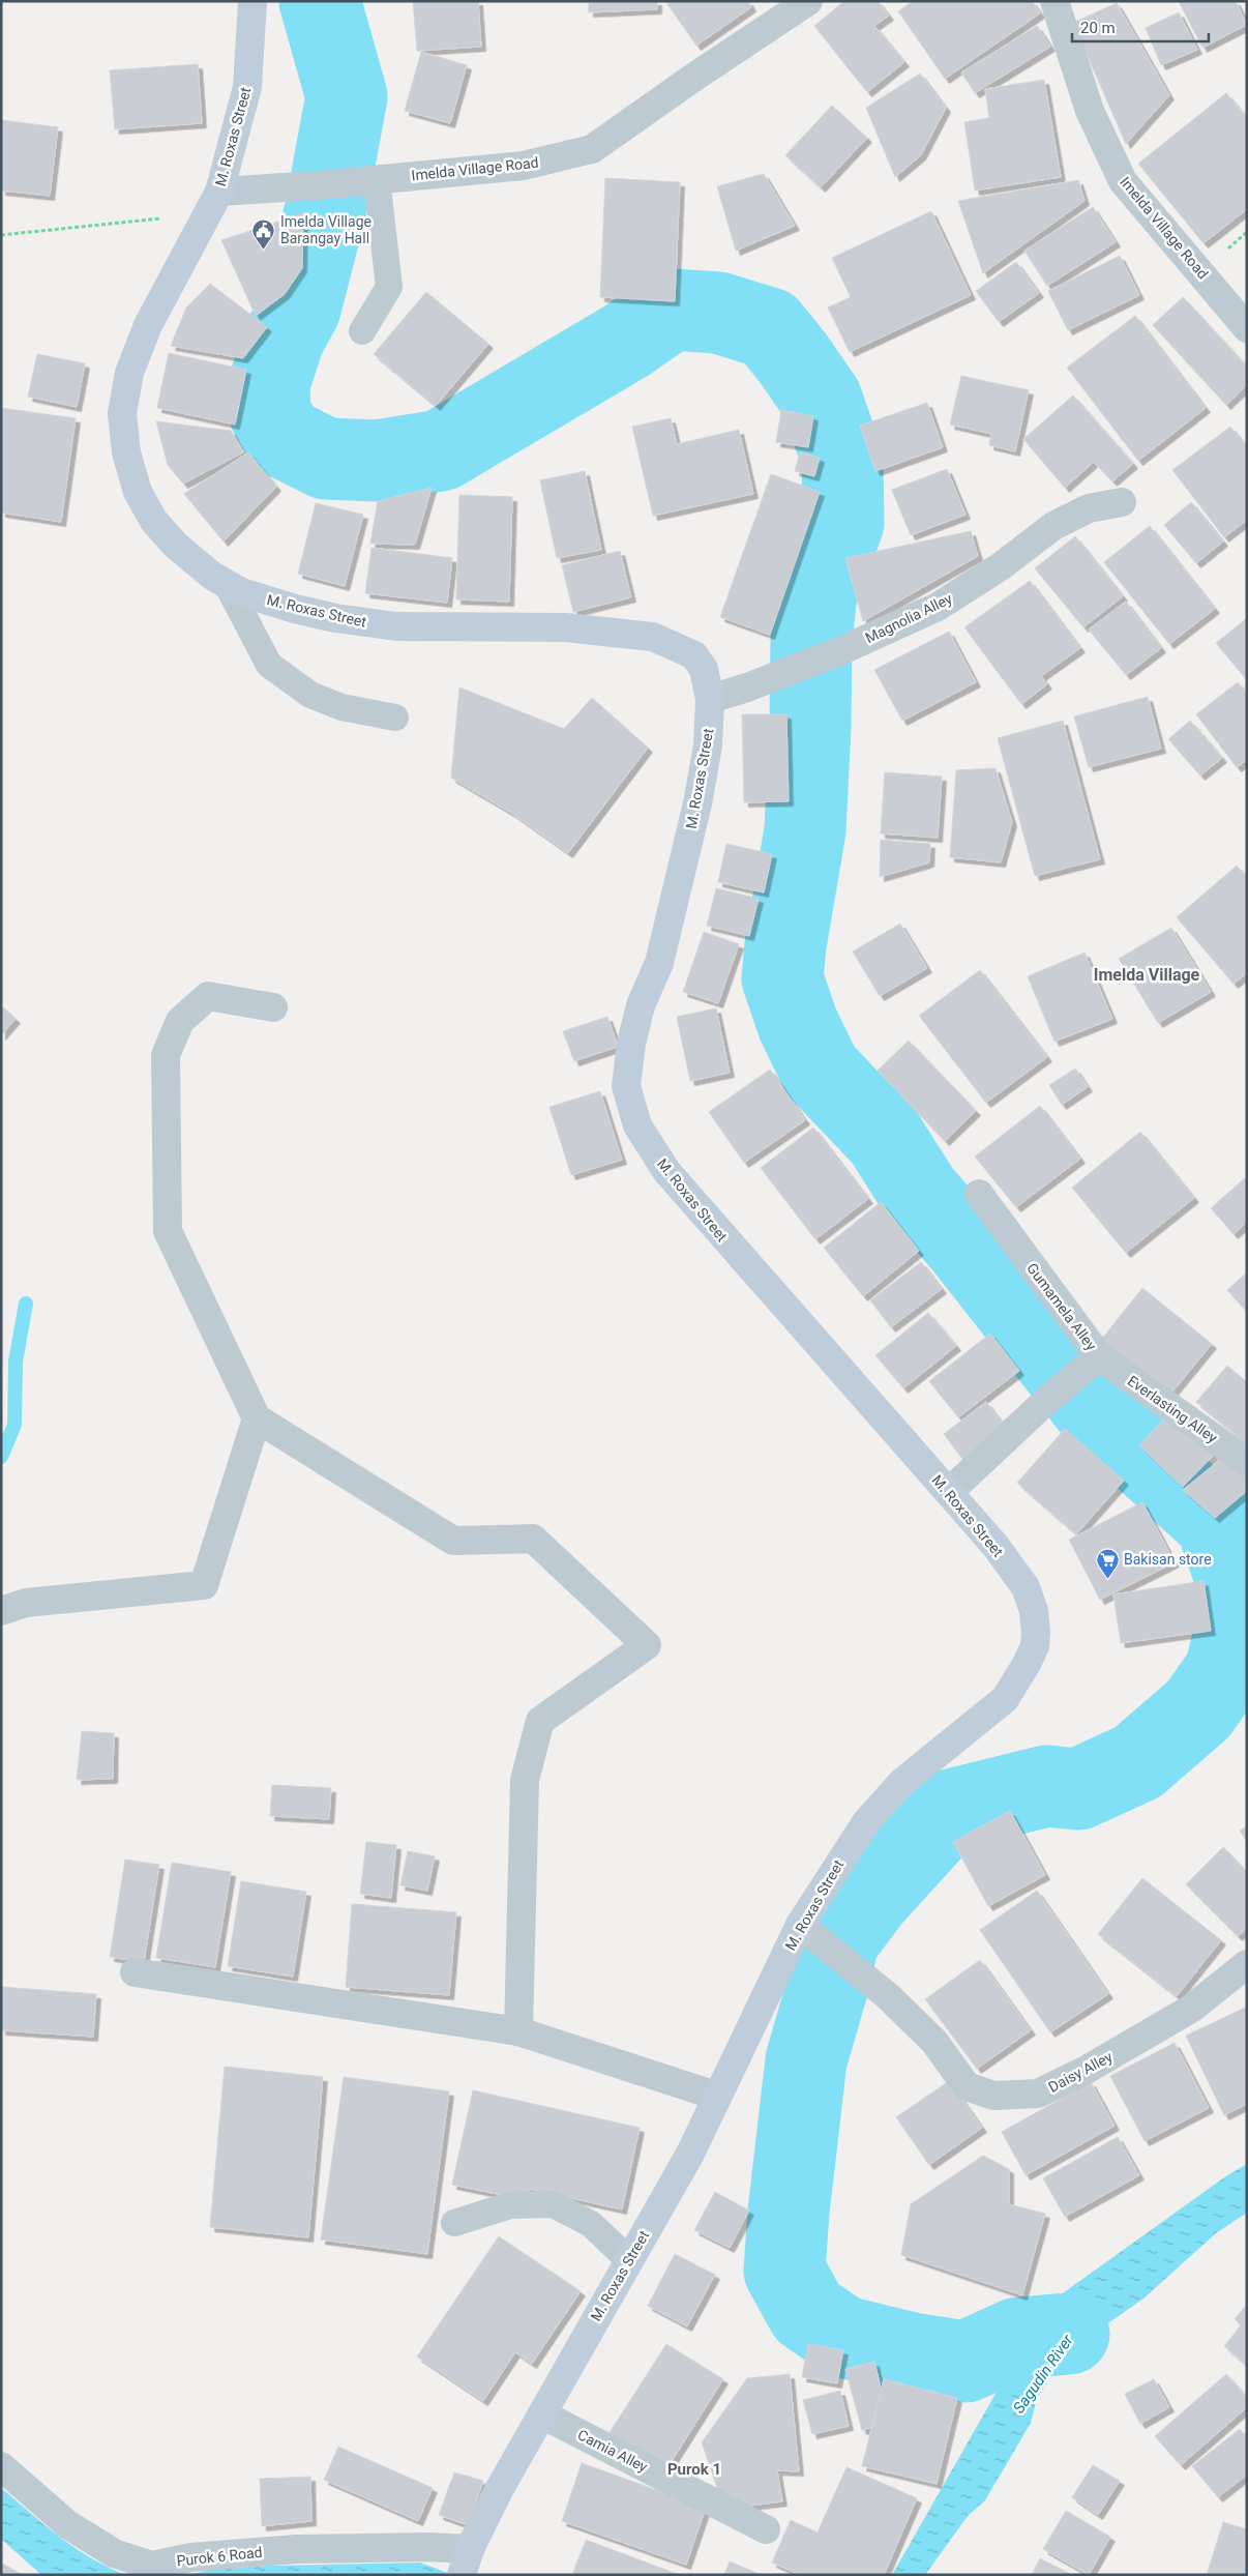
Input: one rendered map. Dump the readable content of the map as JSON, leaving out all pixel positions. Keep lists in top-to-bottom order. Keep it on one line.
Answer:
{"streets":{"main road":["M. Roxas Street"],"street":["Imelda Village Road","Magnolia Alley","Gumamela Alley","Everlasting Alley","Daisy Alley","Camia Alley","Purok 6 Road"]},"crossings":[["M. Roxas Street","Imelda Village Road"],["M. Roxas Street","Magnolia Alley"],["M. Roxas Street","Gumamela Alley"],["M. Roxas Street","Daisy Alley"],["M. Roxas Street","Camia Alley"],["M. Roxas Street","Purok 6 Road"],["Gumamela Alley","Everlasting Alley"]],"districts":["Imelda Village","Purok 1"],"water":["Sagudin River"],"places":{"public building":["Imelda Village Barangay Hall"],"supermarket":["Bakisan store"]},"scale_bar":"20 m"}
